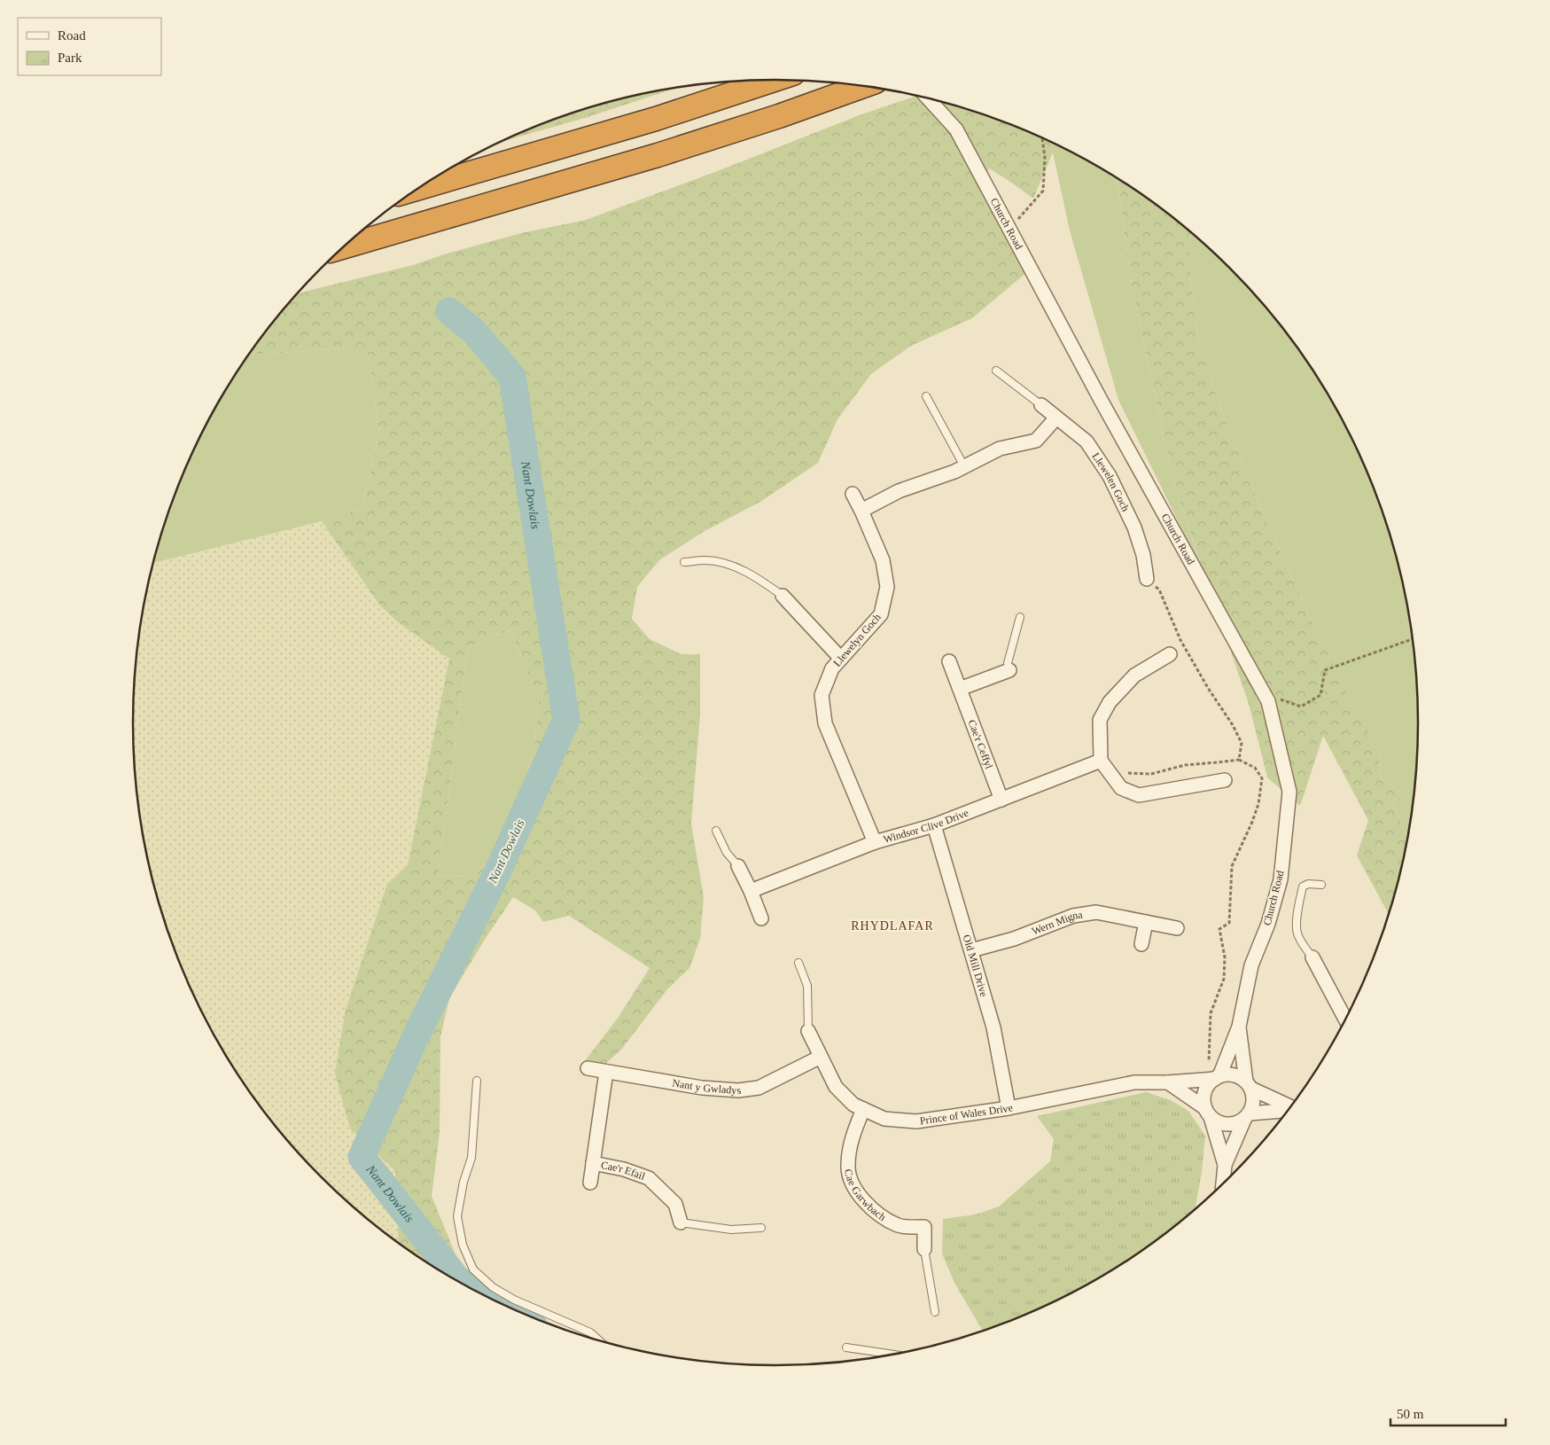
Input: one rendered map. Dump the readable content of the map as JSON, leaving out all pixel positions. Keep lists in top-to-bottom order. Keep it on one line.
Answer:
{"streets":{"street":["Church Road","Llewelen Goch","Llewelyn Goch","Cae'r Ceffyl","Windsor Clive Drive","Wern Migna","Old Mill Drive","Nant y Gwladys","Prince of Wales Drive","Cae'r Efail","Cae Garwbach"]},"crossings":[["Church Road","Prince of Wales Drive"],["Llewelyn Goch","Windsor Clive Drive"],["Cae'r Ceffyl","Windsor Clive Drive"],["Windsor Clive Drive","Old Mill Drive"],["Wern Migna","Old Mill Drive"],["Old Mill Drive","Prince of Wales Drive"],["Nant y Gwladys","Prince of Wales Drive"],["Nant y Gwladys","Cae'r Efail"],["Prince of Wales Drive","Cae Garwbach"]],"districts":["RHYDLAFAR"],"water":["Nant Dowlais"],"legend":["Road","Park"],"scale_bar":"50 m"}
